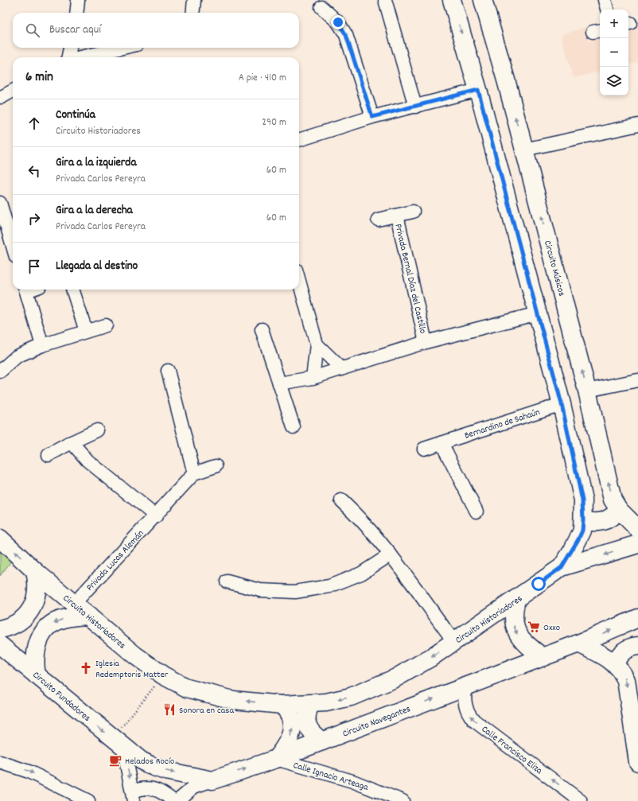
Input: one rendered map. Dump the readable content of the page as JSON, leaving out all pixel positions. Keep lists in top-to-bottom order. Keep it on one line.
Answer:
{"streets":{"street":["Circuito Músicos","Privada Bernal Díaz del Castillo","Bernardino de Sahaún","Privada Lucas Alemán","Circuito Historiadores","Circuito Fundadores","Circuito Navegantes","Calle Francisco Eliza","Calle Ignacio Arteaga"]},"crossings":[["Privada Bernal Díaz del Castillo","Circuito Historiadores"],["Bernardino de Sahaún","Circuito Historiadores"],["Privada Lucas Alemán","Circuito Historiadores"],["Circuito Fundadores","Circuito Navegantes"],["Circuito Navegantes","Calle Francisco Eliza"],["Circuito Navegantes","Calle Ignacio Arteaga"]],"one_way":["Calle Francisco Eliza"],"places":{"supermarket":["Oxxo"],"church":["Iglesia Redemptoris Matter"],"restaurant":["Sonora en casa"],"cafe":["Helados Rocío"]},"page":{"map_buttons":["+","−"],"search":"Buscar aquí","heading":["6 min","A pie · 410 m"],"list":[["Continúa","Circuito Historiadores","290 m"],["Gira a la izquierda","Privada Carlos Pereyra","60 m"],["Gira a la derecha","Privada Carlos Pereyra","60 m"],"Llegada al destino"]}}
